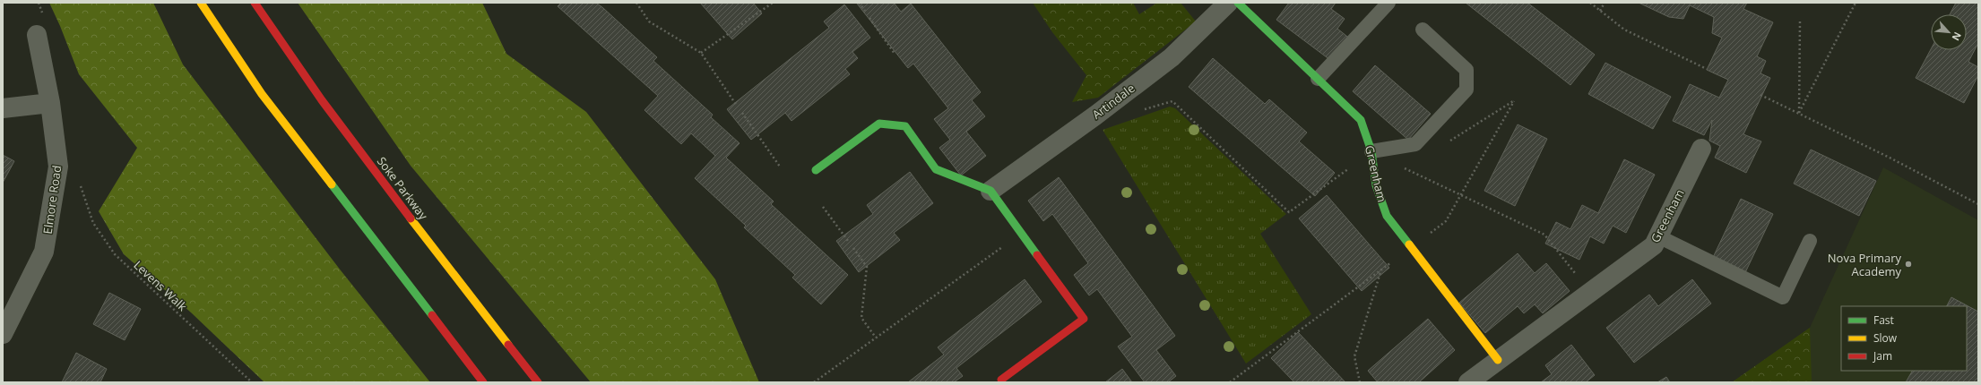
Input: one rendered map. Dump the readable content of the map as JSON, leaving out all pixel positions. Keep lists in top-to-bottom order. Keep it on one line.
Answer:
{"streets":{"main road":["Greenham","Soke Parkway"],"street":["Artindale","Elmore Road"],"path":["Levens Walk"]},"places":["Nova Primary Academy"],"legend":["Fast","Slow","Jam"],"north":"bottom right"}
